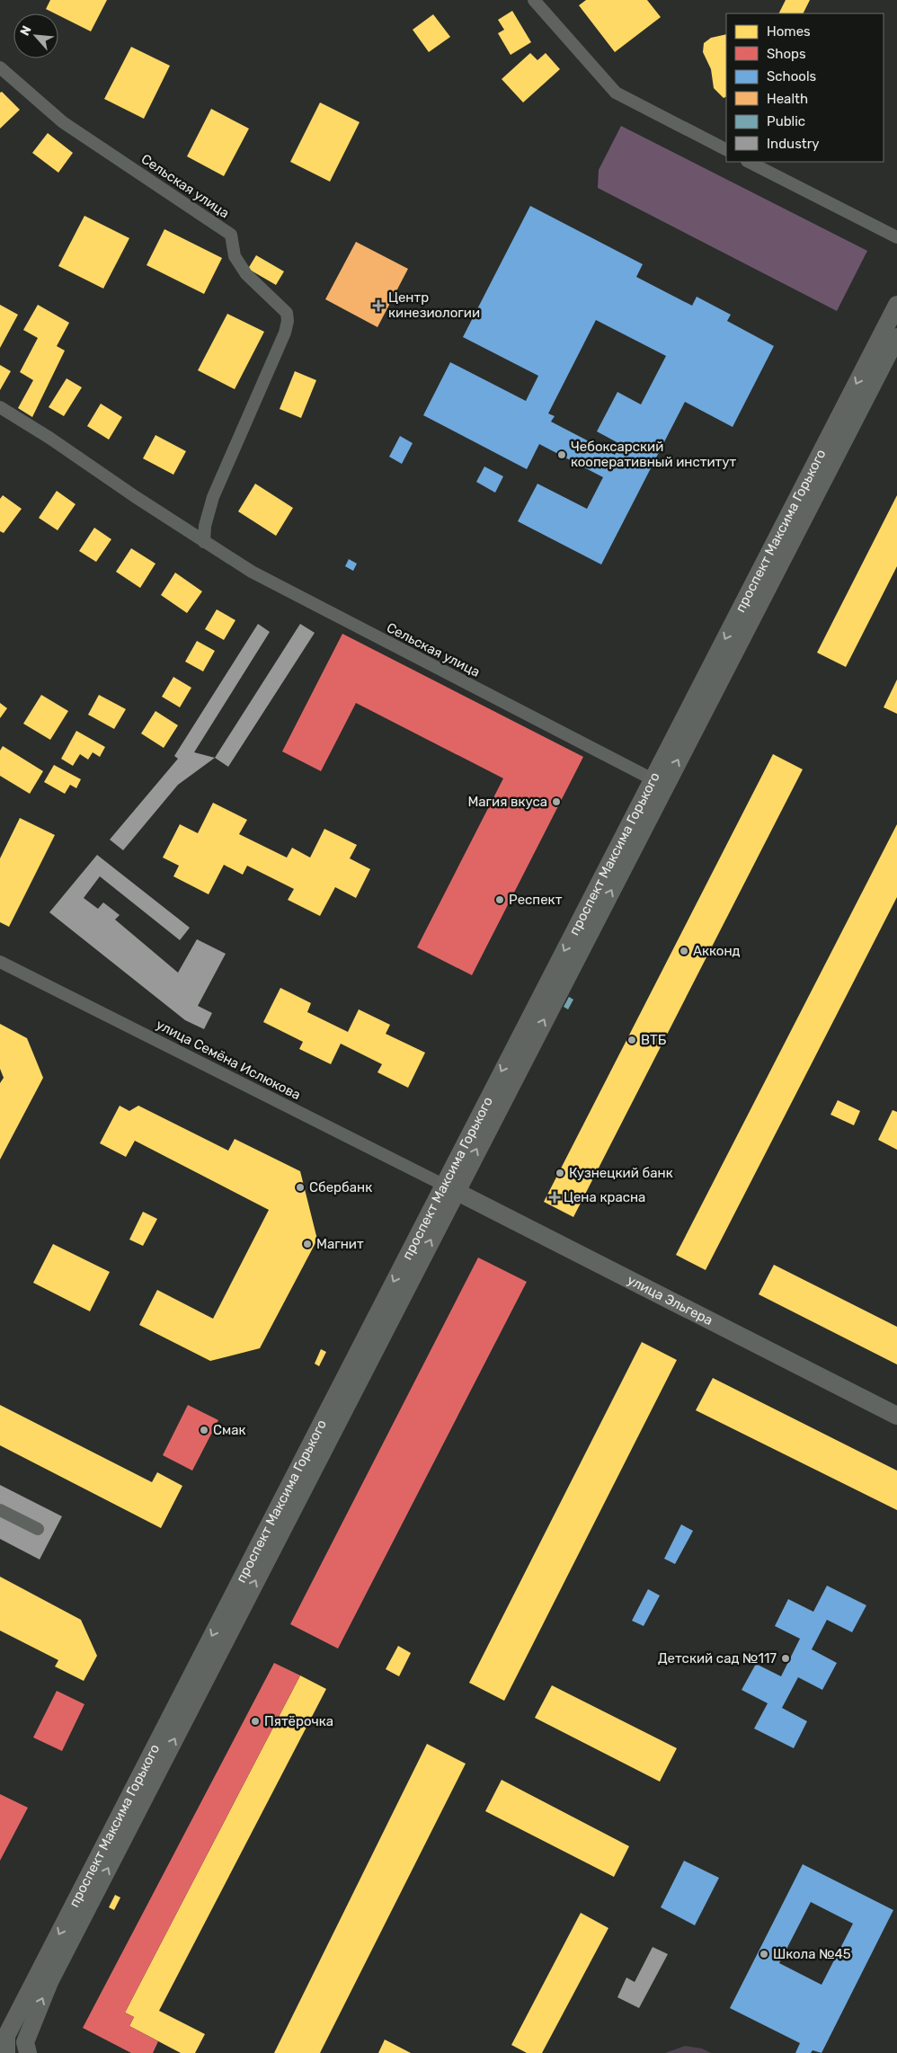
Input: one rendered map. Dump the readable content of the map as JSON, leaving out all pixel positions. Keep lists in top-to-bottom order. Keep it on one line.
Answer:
{"streets":{"main road":["проспект Максима Горького","улица Эльгера"],"street":["Сельская улица","улица Семёна Ислюкова"]},"crossings":[["Сельская улица","проспект Максима Горького"],["проспект Максима Горького","улица Семёна Ислюкова"],["проспект Максима Горького","улица Эльгера"],["улица Семёна Ислюкова","улица Эльгера"]],"places":{"health":["Центр кинезиологии","Цена красна"],"other":["Чебоксарский кооперативный институт","Магия вкуса","Респект","Акконд","ВТБ","Кузнецкий банк","Сбербанк","Магнит","Смак","Детский сад №117","Пятёрочка","Школа №45"]},"legend":["Homes","Shops","Schools","Health","Public","Industry"],"north":"top left"}
